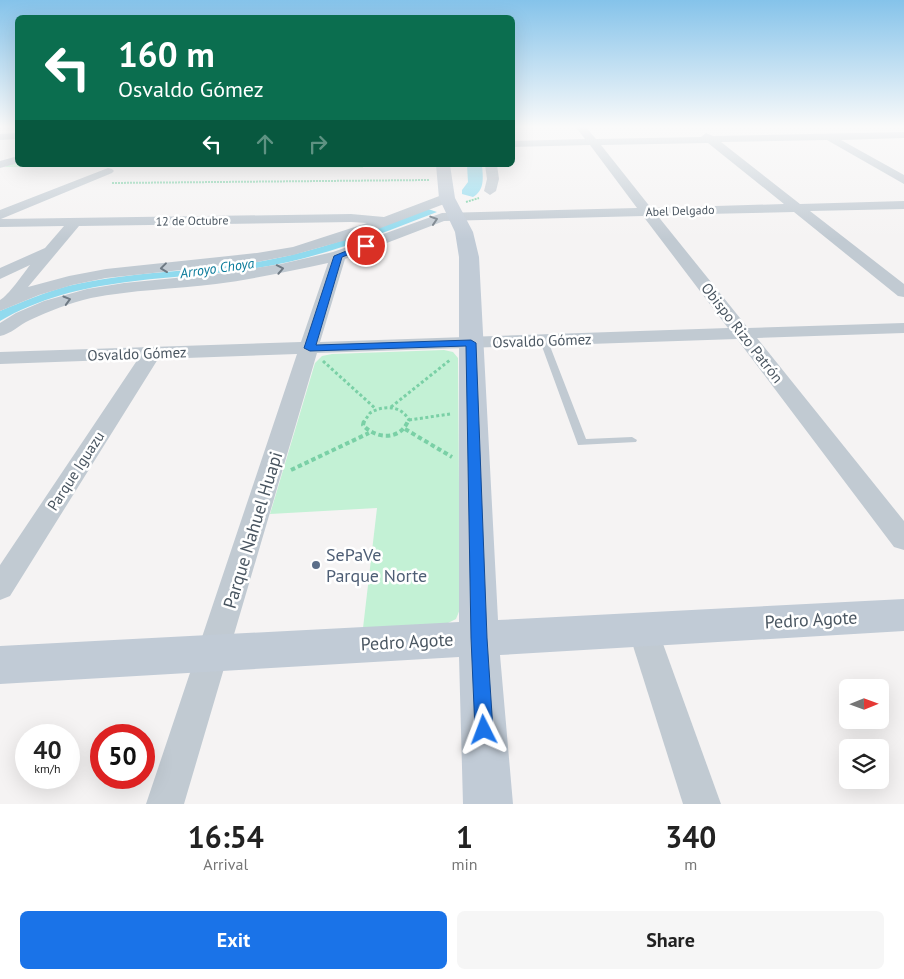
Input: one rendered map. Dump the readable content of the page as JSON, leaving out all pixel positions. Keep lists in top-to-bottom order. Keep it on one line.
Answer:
{"streets":{"main road":["Pedro Agote"],"street":["Abel Delgado","12 de Octubre","Obispo Rizo Patrón","Osvaldo Gómez","Parque Iguazu","Parque Nahuel Huapi"]},"crossings":[["Abel Delgado","Obispo Rizo Patrón"],["Obispo Rizo Patrón","Osvaldo Gómez"],["Osvaldo Gómez","Parque Iguazu"],["Osvaldo Gómez","Parque Nahuel Huapi"],["Parque Nahuel Huapi","Pedro Agote"]],"water":["Arroyo Choya"],"places":["SePaVe Parque Norte"],"north":"right","page":{"turn":["160 m","Osvaldo Gómez"],"speed":"40 km/h","limit":"50","eta":["16:54","Arrival","1","min","340","m"],"buttons":["Exit","Share"]}}
